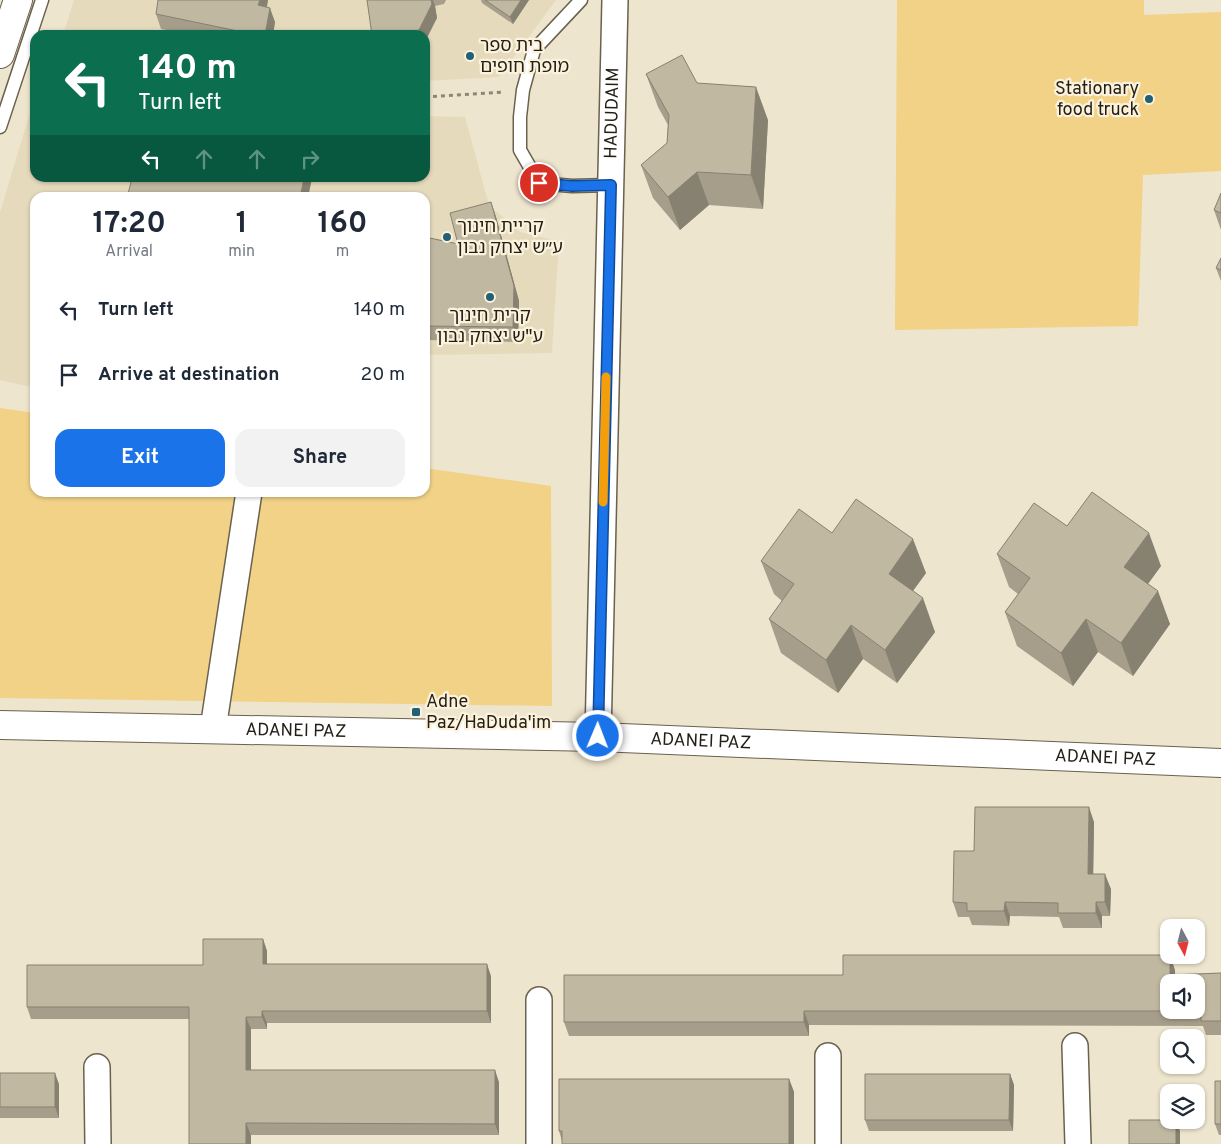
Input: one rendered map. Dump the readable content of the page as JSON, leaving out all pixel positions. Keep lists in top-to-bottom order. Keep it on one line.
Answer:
{"streets":{"street":["HADUDAIM","ADANEI PAZ"]},"crossings":[["HADUDAIM","ADANEI PAZ"]],"places":{"other":["בית ספר מופת חופים","Stationary food truck","קריית חינוך ע״ש יצחק נבון","קרית חינוך ע\"ש יצחק נבון"],"transit":["Adne Paz/HaDuda'im"]},"north":"bottom","page":{"turn":["140 m","Turn left"],"eta":["17:20","Arrival","1","min","160","m"],"list":[{"name":"Turn left","value":"140 m"},{"name":"Arrive at destination","value":"20 m"}],"buttons":["Exit","Share"]}}
